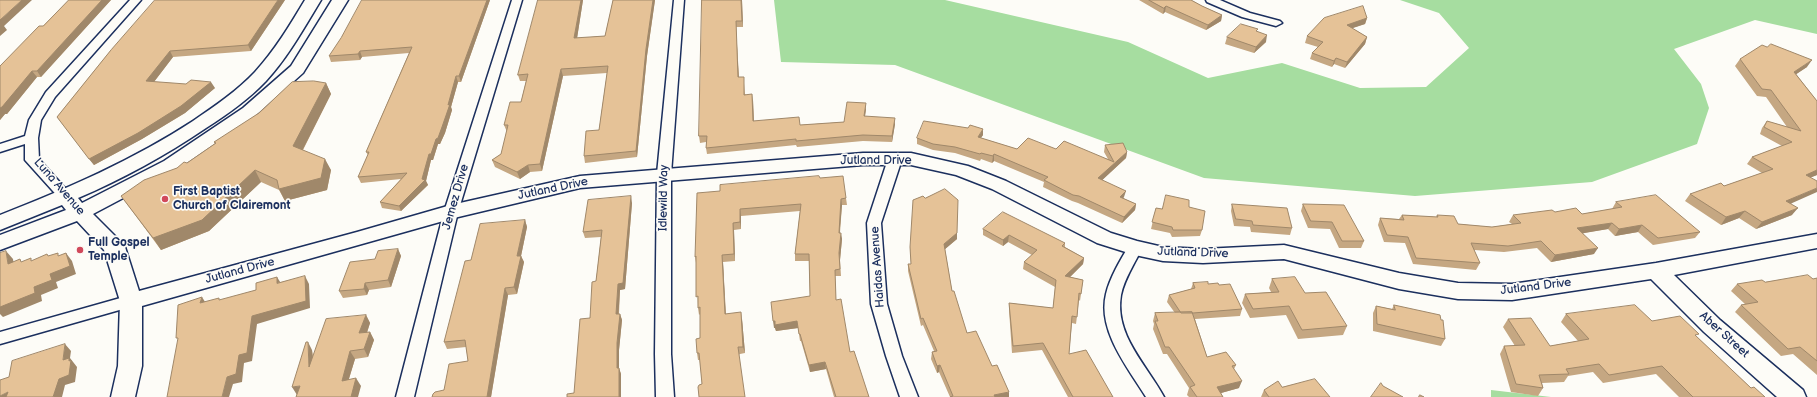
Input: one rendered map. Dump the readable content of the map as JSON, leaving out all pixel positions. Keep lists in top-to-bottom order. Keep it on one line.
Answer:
{"streets":{"street":["Jutland Drive","Luna Avenue","Jemez Drive","Idlewild Way","Haidas Avenue","Aber Street"]},"crossings":[["Jutland Drive","Luna Avenue"],["Jutland Drive","Jemez Drive"],["Jutland Drive","Idlewild Way"],["Jutland Drive","Haidas Avenue"],["Jutland Drive","Aber Street"]],"places":["First Baptist Church of Clairemont","Full Gospel Temple"]}
